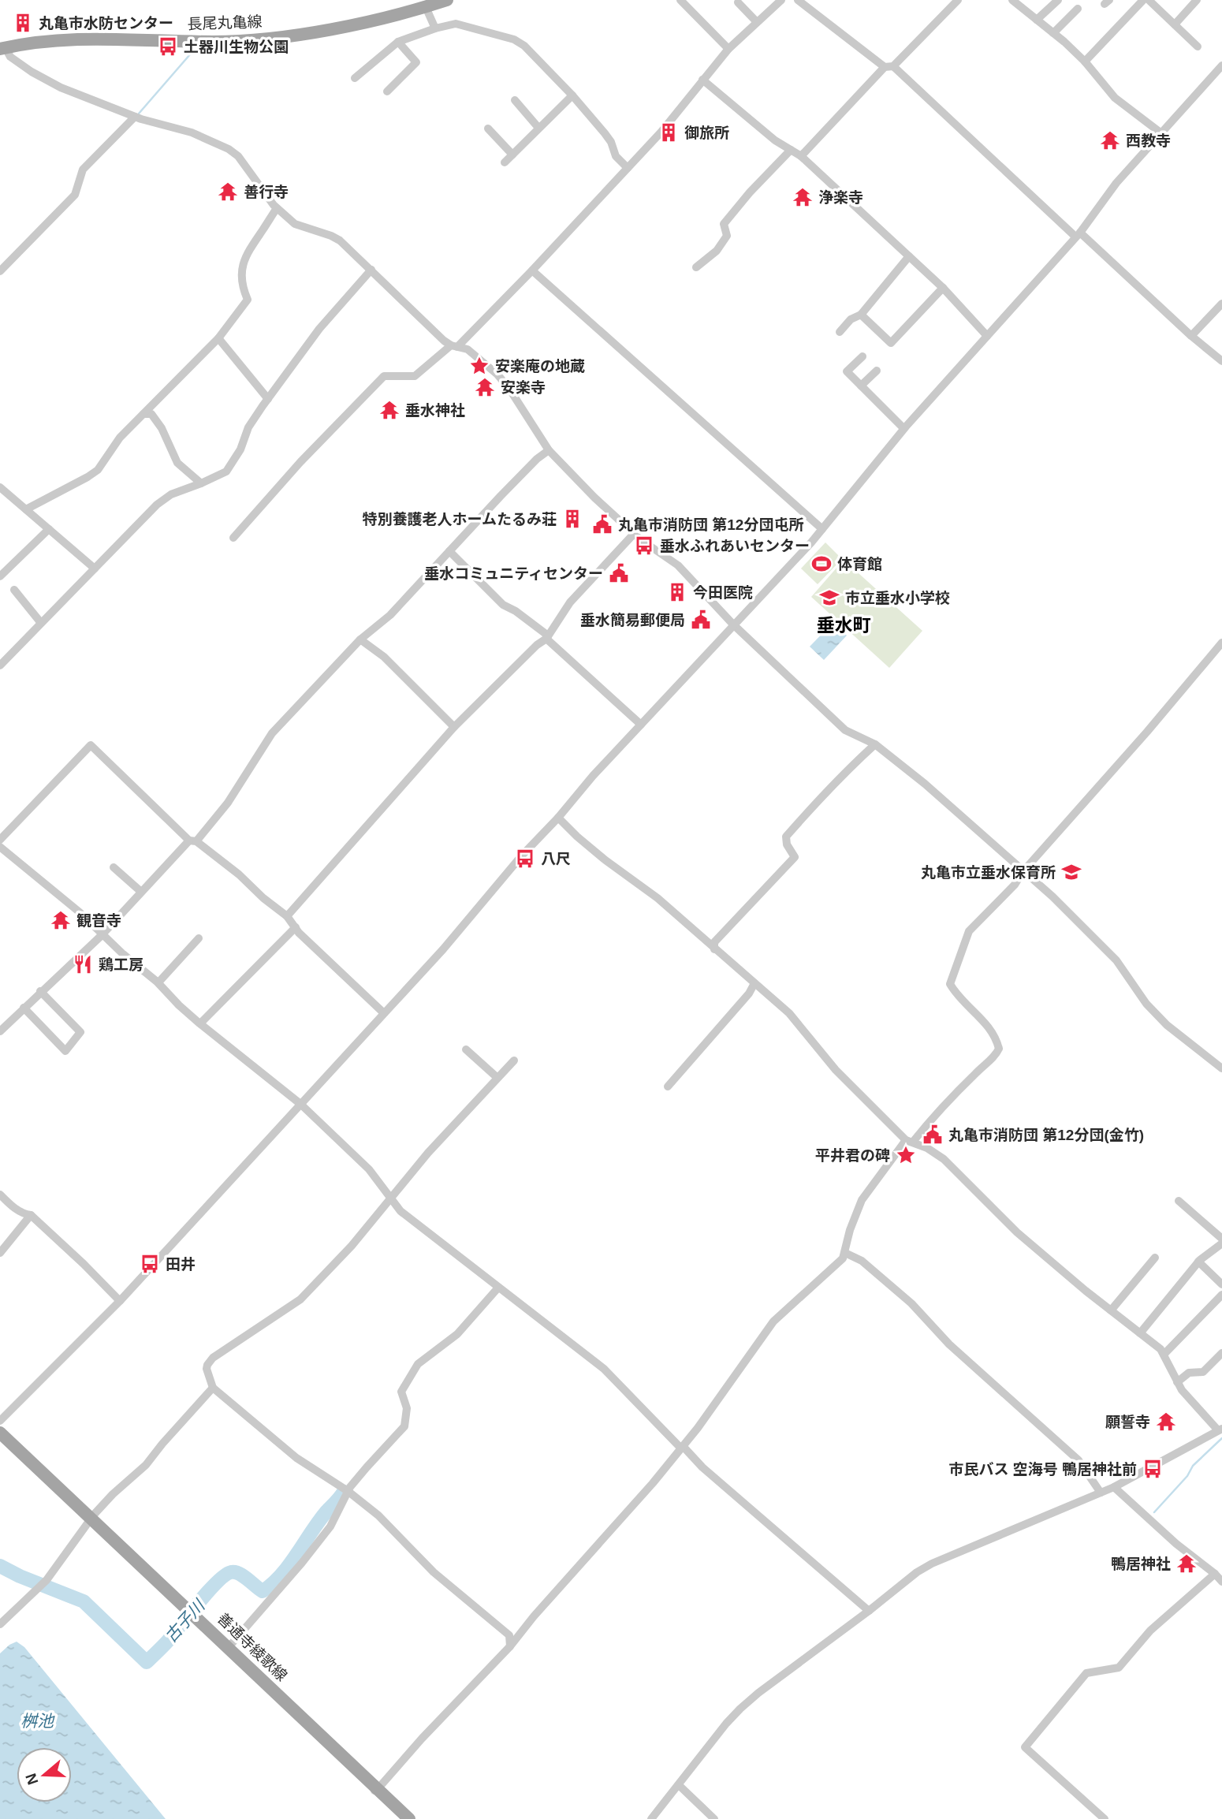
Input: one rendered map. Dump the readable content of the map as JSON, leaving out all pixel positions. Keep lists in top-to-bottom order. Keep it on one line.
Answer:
{"streets":{"main road":["長尾丸亀線","善通寺綾歌線"]},"districts":["垂水町"],"water":["古子川","桝池"],"places":{"building":["丸亀市水防センター","御旅所","特別養護老人ホームたるみ荘","今田医院"],"bus stop":["土器川生物公園","垂水ふれあいセンター","八尺","田井","市民バス 空海号 鴨居神社前"],"temple":["西教寺","善行寺","浄楽寺","安楽寺","垂水神社","観音寺","願誓寺","鴨居神社"],"place":["安楽庵の地蔵","平井君の碑"],"public building":["丸亀市消防団 第12分団屯所","垂水コミュニティセンター","垂水簡易郵便局","丸亀市消防団 第12分団(金竹)"],"sports":["体育館"],"school or university":["市立垂水小学校","丸亀市立垂水保育所"],"restaurant":["鶏工房"]},"north":"left"}
